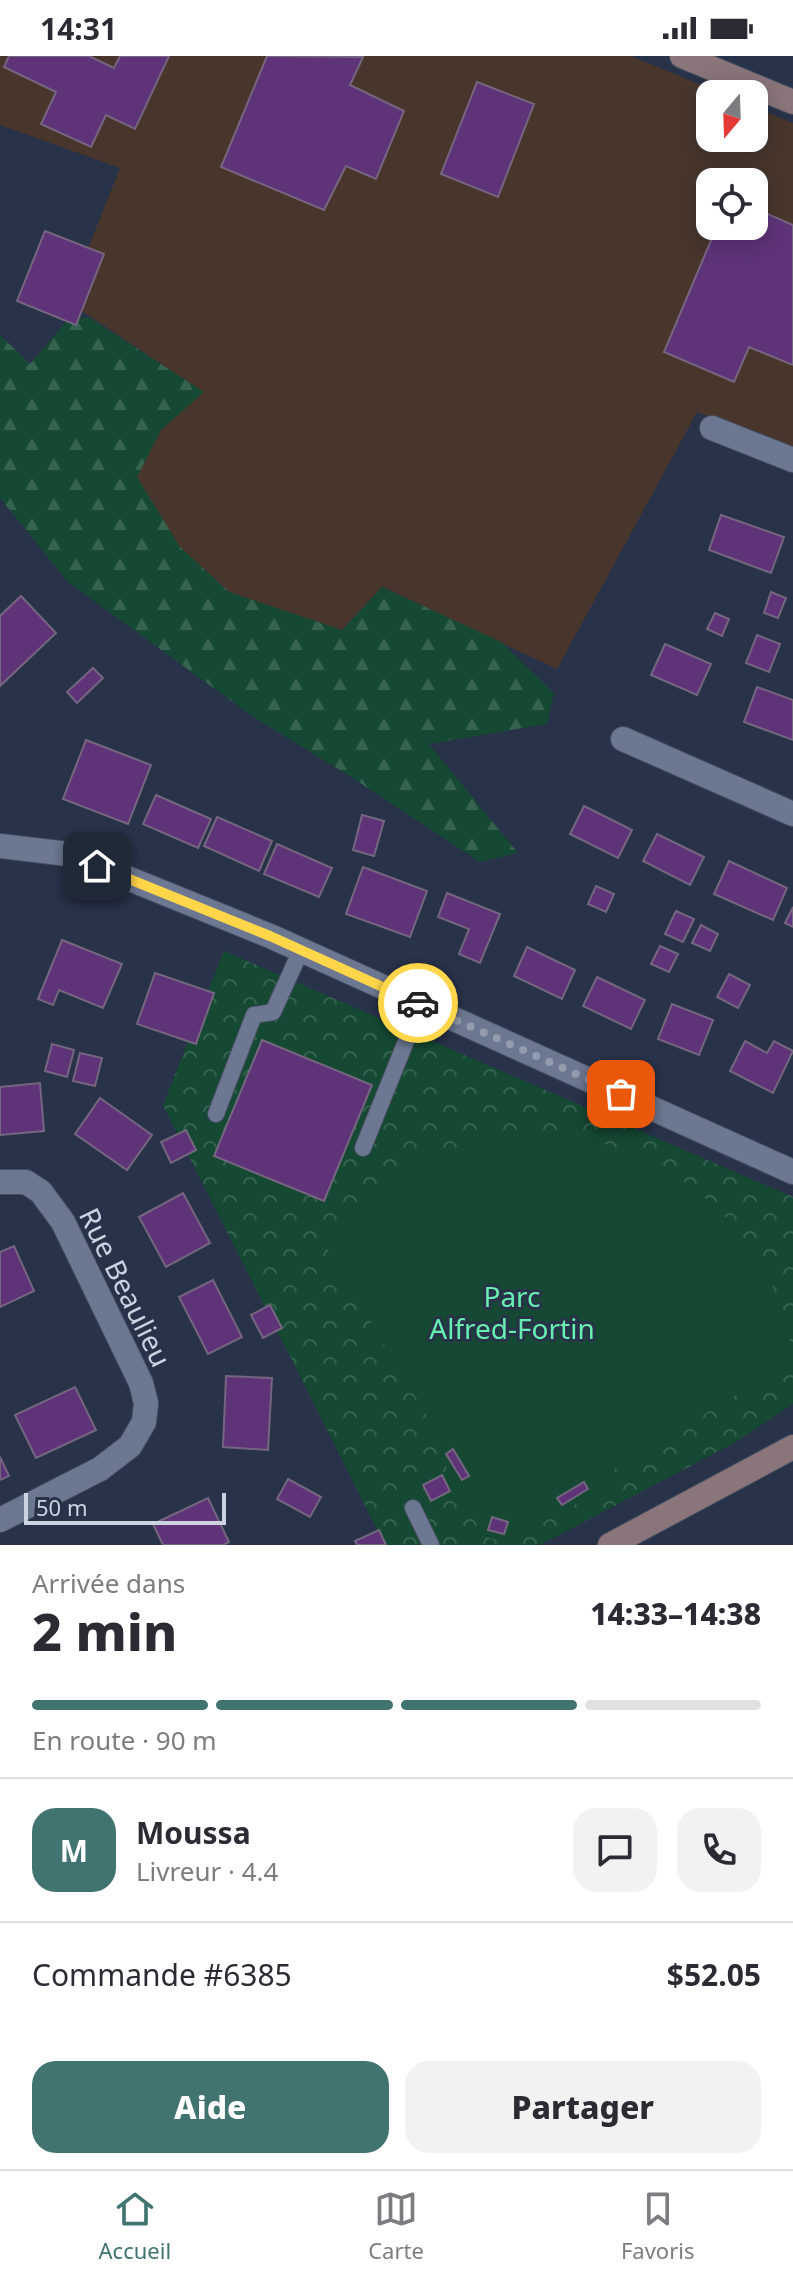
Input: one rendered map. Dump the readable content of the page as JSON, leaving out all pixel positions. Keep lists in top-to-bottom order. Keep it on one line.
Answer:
{"streets":{"street":["Rue Beaulieu"]},"parks":["Parc Alfred-Fortin"],"scale_bar":"50 m","north":"bottom","page":{"status":"14:31","scale":"50 m","heading":["2 min","Arrivée dans","14:33–14:38"],"panel":["Moussa","Livreur · 4.4","Commande #6385","$52.05"],"bar":"En route · 90 m","round":"M","buttons":["Aide","Partager"],"tabs":["Accueil","Carte","Favoris"]}}
